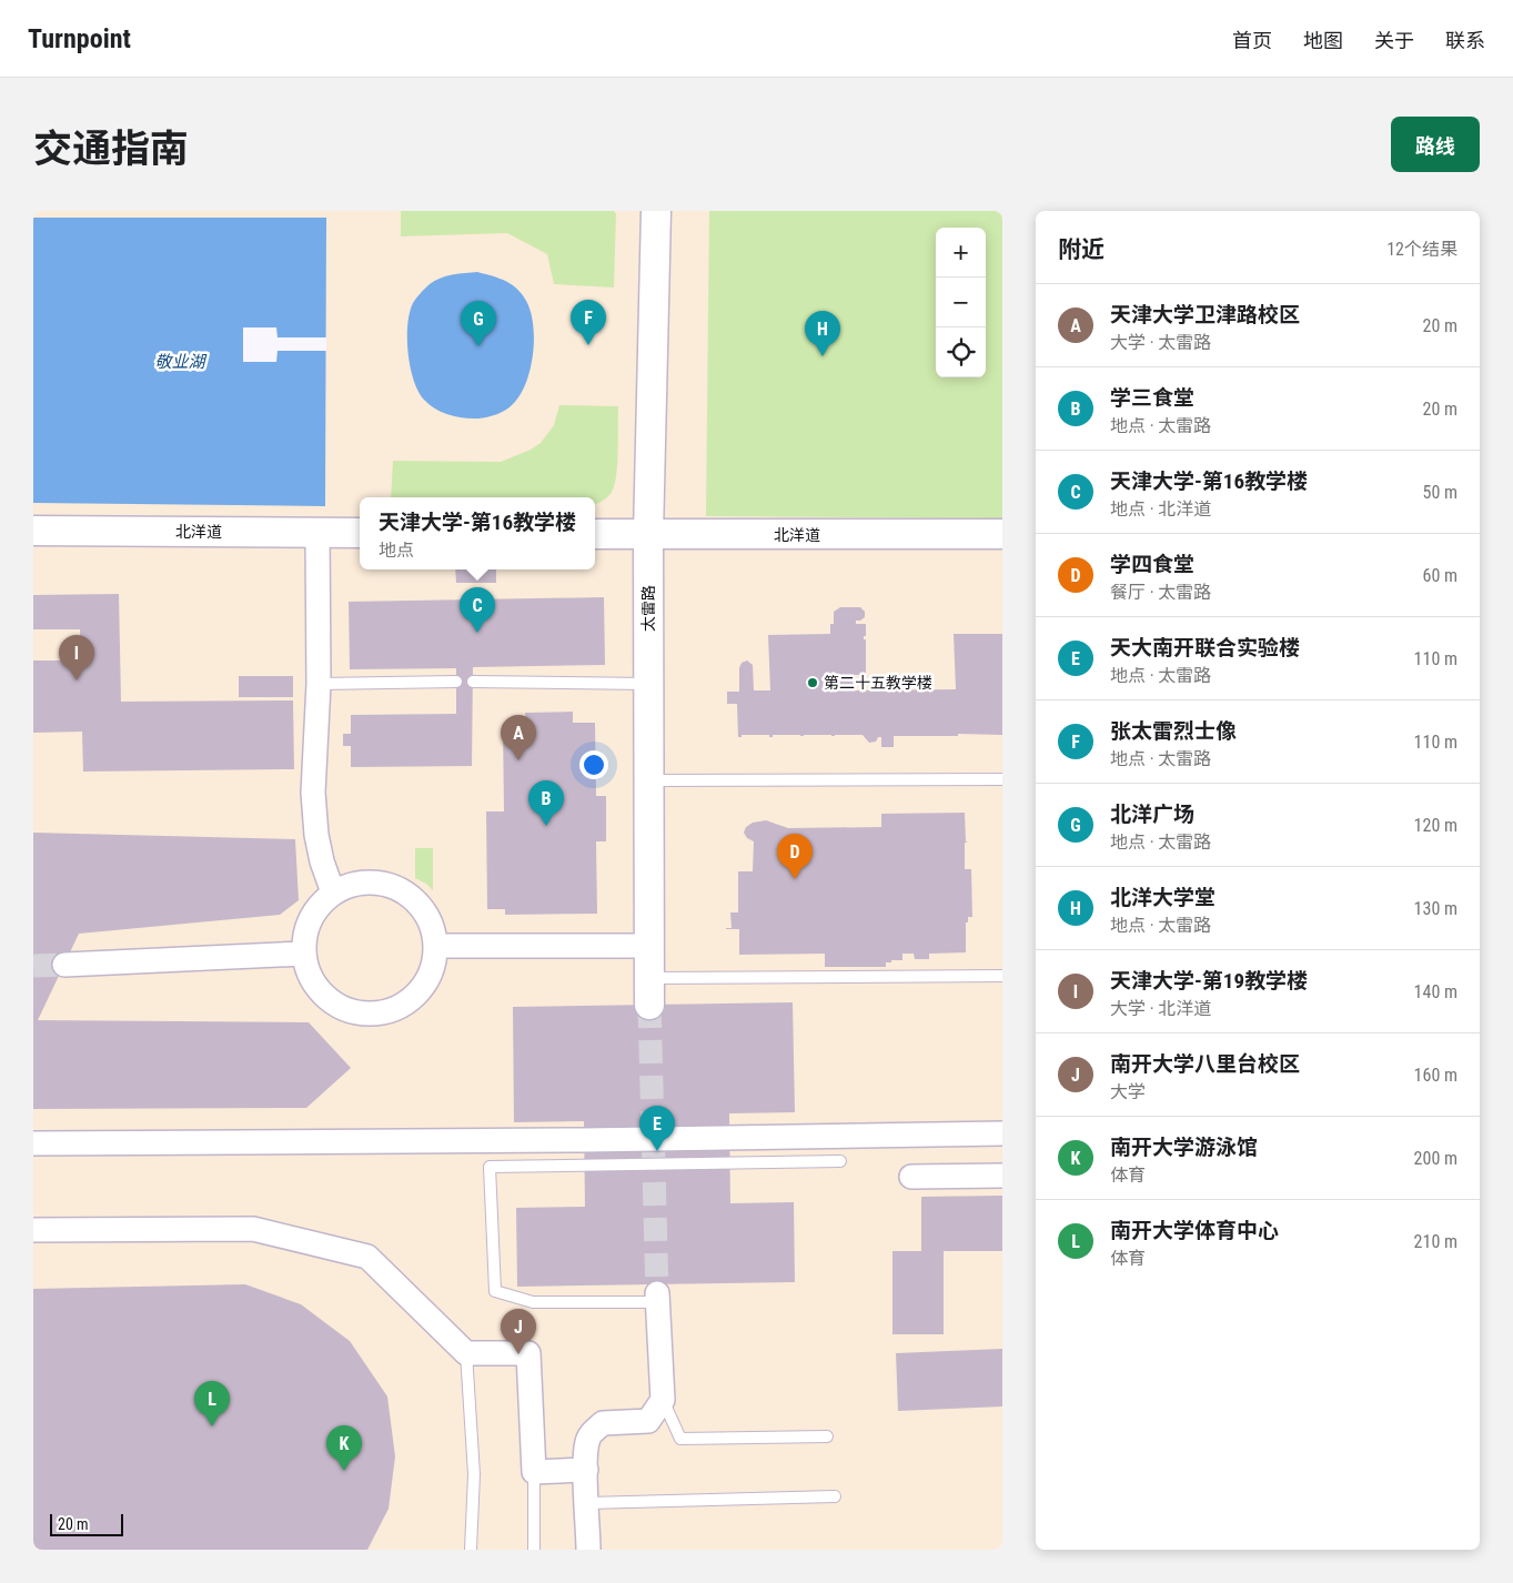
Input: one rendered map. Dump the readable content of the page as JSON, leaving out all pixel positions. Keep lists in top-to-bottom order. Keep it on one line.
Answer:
{"streets":{"street":["北洋道","太雷路"]},"crossings":[["北洋道","太雷路"]],"water":["敬业湖"],"places":["第二十五教学楼"],"scale_bar":"20 m","page":{"header":"Turnpoint","nav":["首页","地图","关于","联系"],"title":"交通指南","buttons":"路线","heading":["附近","12个结果"],"map_buttons":["+","−"],"list":[{"mark":"A","name":"天津大学卫津路校区","note":"大学 · 太雷路","value":"20 m"},{"mark":"B","name":"学三食堂","note":"地点 · 太雷路","value":"20 m"},{"mark":"C","name":"天津大学-第16教学楼","note":"地点 · 北洋道","value":"50 m"},{"mark":"D","name":"学四食堂","note":"餐厅 · 太雷路","value":"60 m"},{"mark":"E","name":"天大南开联合实验楼","note":"地点 · 太雷路","value":"110 m"},{"mark":"F","name":"张太雷烈士像","note":"地点 · 太雷路","value":"110 m"},{"mark":"G","name":"北洋广场","note":"地点 · 太雷路","value":"120 m"},{"mark":"H","name":"北洋大学堂","note":"地点 · 太雷路","value":"130 m"},{"mark":"I","name":"天津大学-第19教学楼","note":"大学 · 北洋道","value":"140 m"},{"mark":"J","name":"南开大学八里台校区","note":"大学","value":"160 m"},{"mark":"K","name":"南开大学游泳馆","note":"体育","value":"200 m"},{"mark":"L","name":"南开大学体育中心","note":"体育","value":"210 m"}],"pins":["F","G","H","C","I","A","B","D","E","J","L","K"],"popup":["天津大学-第16教学楼","地点"],"scale":"20 m"}}
